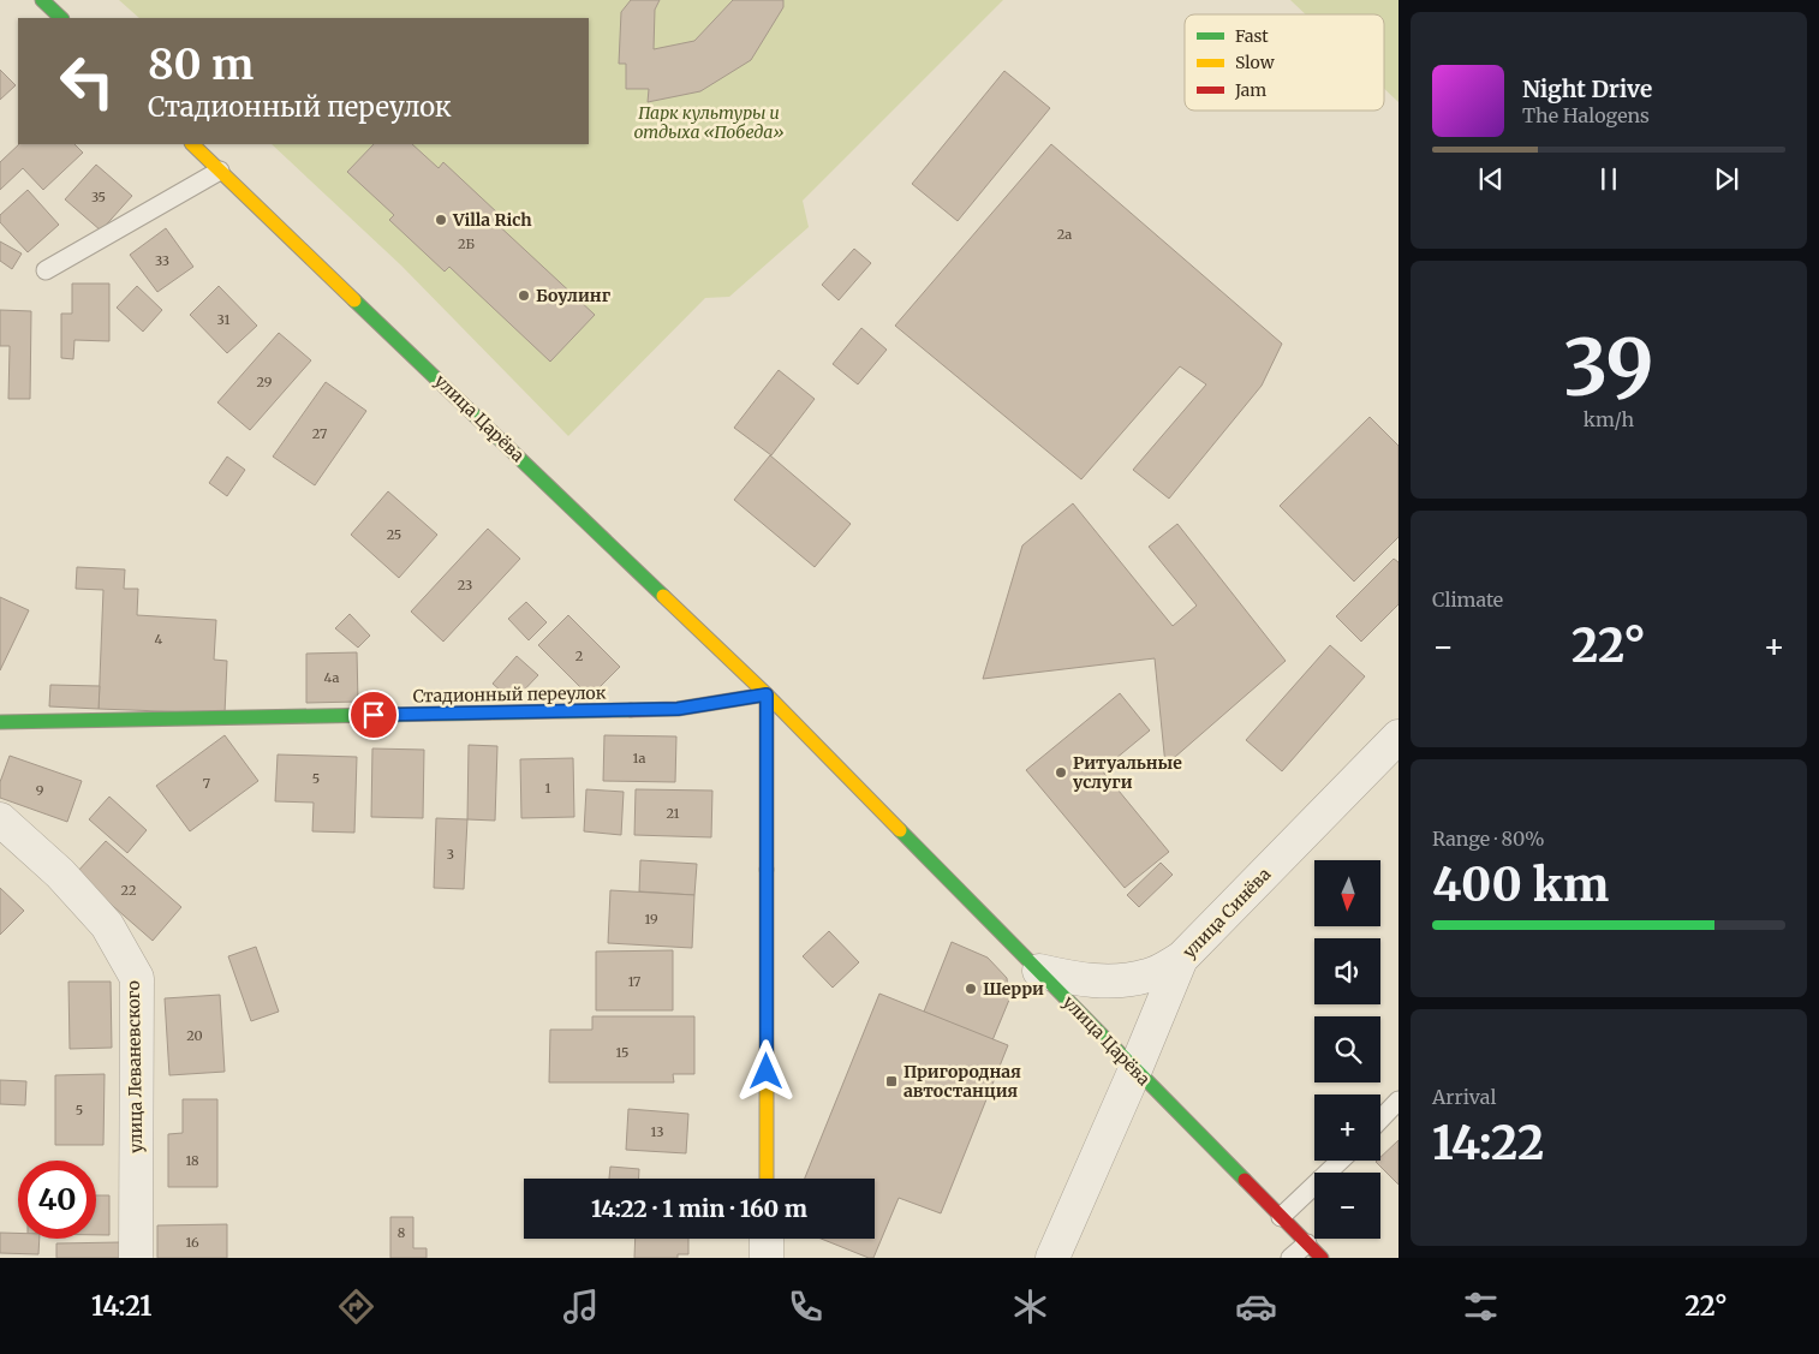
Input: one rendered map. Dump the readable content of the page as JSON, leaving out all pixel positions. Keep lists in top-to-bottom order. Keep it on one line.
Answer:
{"streets":{"main road":["улица Царёва","Стадионный переулок"],"street":["улица Синёва","улица Леваневского"]},"crossings":[["улица Царёва","Стадионный переулок"],["улица Царёва","улица Синёва"]],"parks":["Парк культуры и отдыха «Победа»"],"places":{"other":["Villa Rich","Боулинг","Ритуальные услуги","Шерри"],"transit":["Пригородная автостанция"]},"house_numbers":["35","2а","2Б","33","31","29","27","25","23","4","2","4а","1а","5","7","1","9","21","3","22","19","17","20","15","5","13","18","8","16"],"legend":["Fast","Slow","Jam"],"north":"bottom","page":{"turn":["80 m","Стадионный переулок"],"song":["Night Drive","The Halogens"],"tile":[["39","km/h"],"Climate",["Range · 80%","400 km"],["Arrival","14:22"]],"heat":["−","22°","+"],"map_buttons":["+","−"],"limit":"40","trip":"14:22 · 1 min · 160 m","tabs":["14:21","22°"]}}
